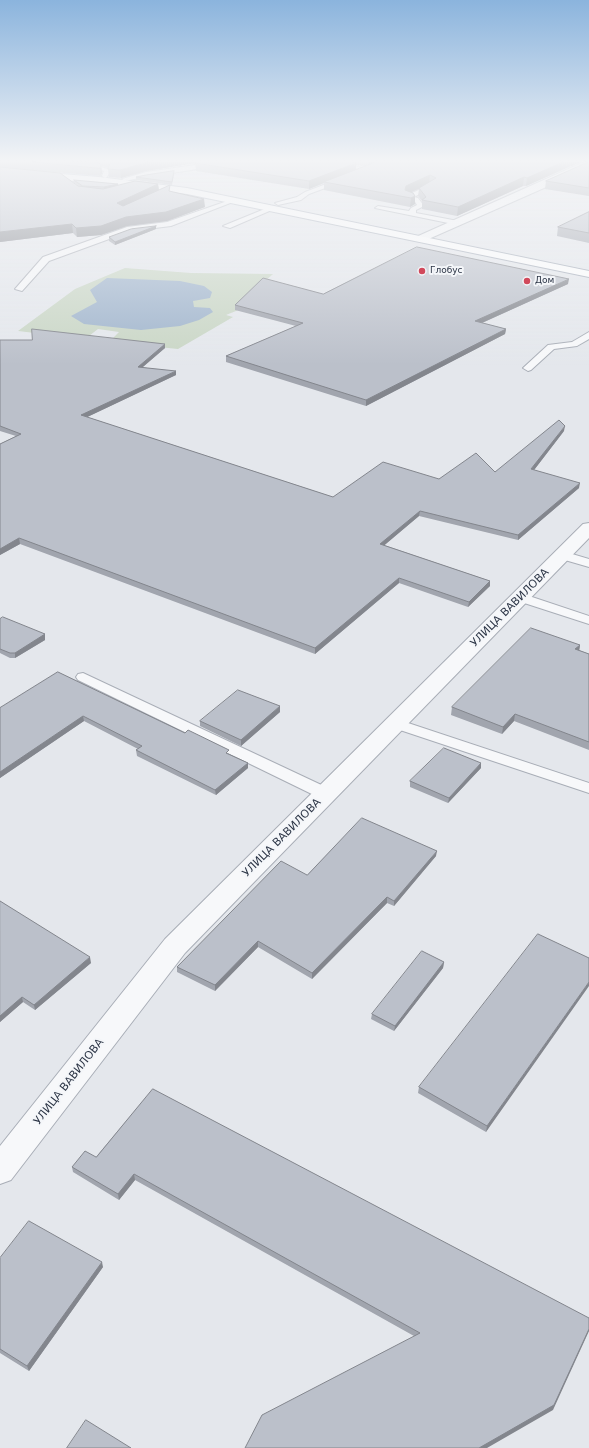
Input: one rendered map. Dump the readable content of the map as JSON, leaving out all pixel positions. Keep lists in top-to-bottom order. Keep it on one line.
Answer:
{"streets":{"street":["УЛИЦА ВАВИЛОВА"]},"places":["Глобус","Дом"]}
